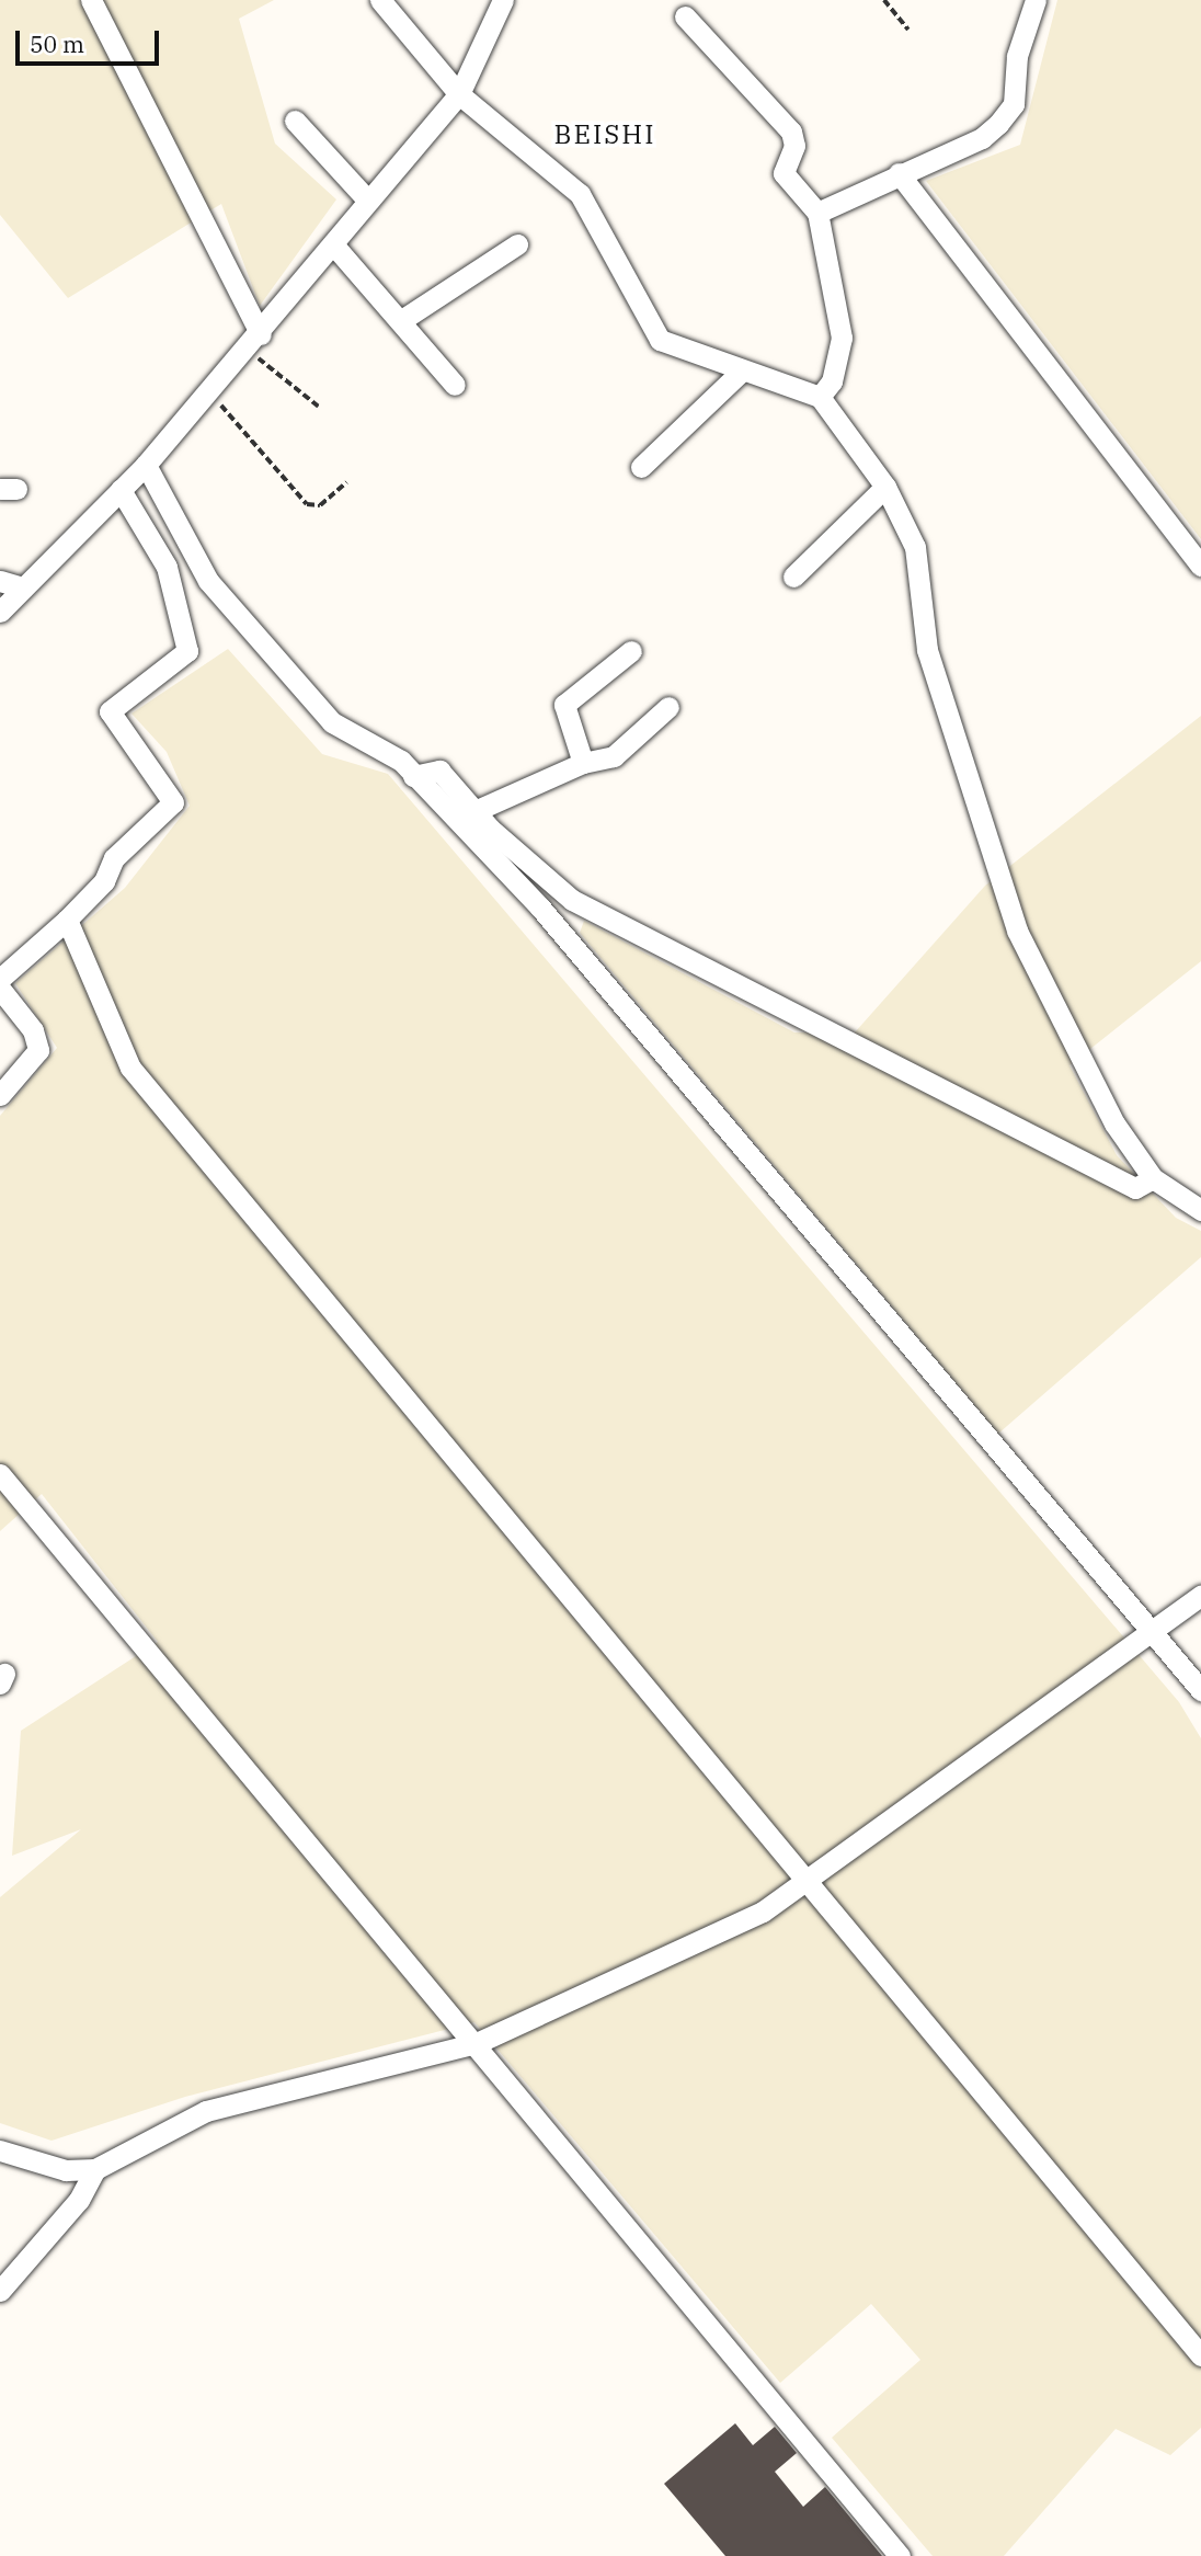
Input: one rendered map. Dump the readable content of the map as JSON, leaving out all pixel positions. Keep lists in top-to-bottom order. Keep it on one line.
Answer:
{"districts":["BEISHI"],"scale_bar":"50 m"}
